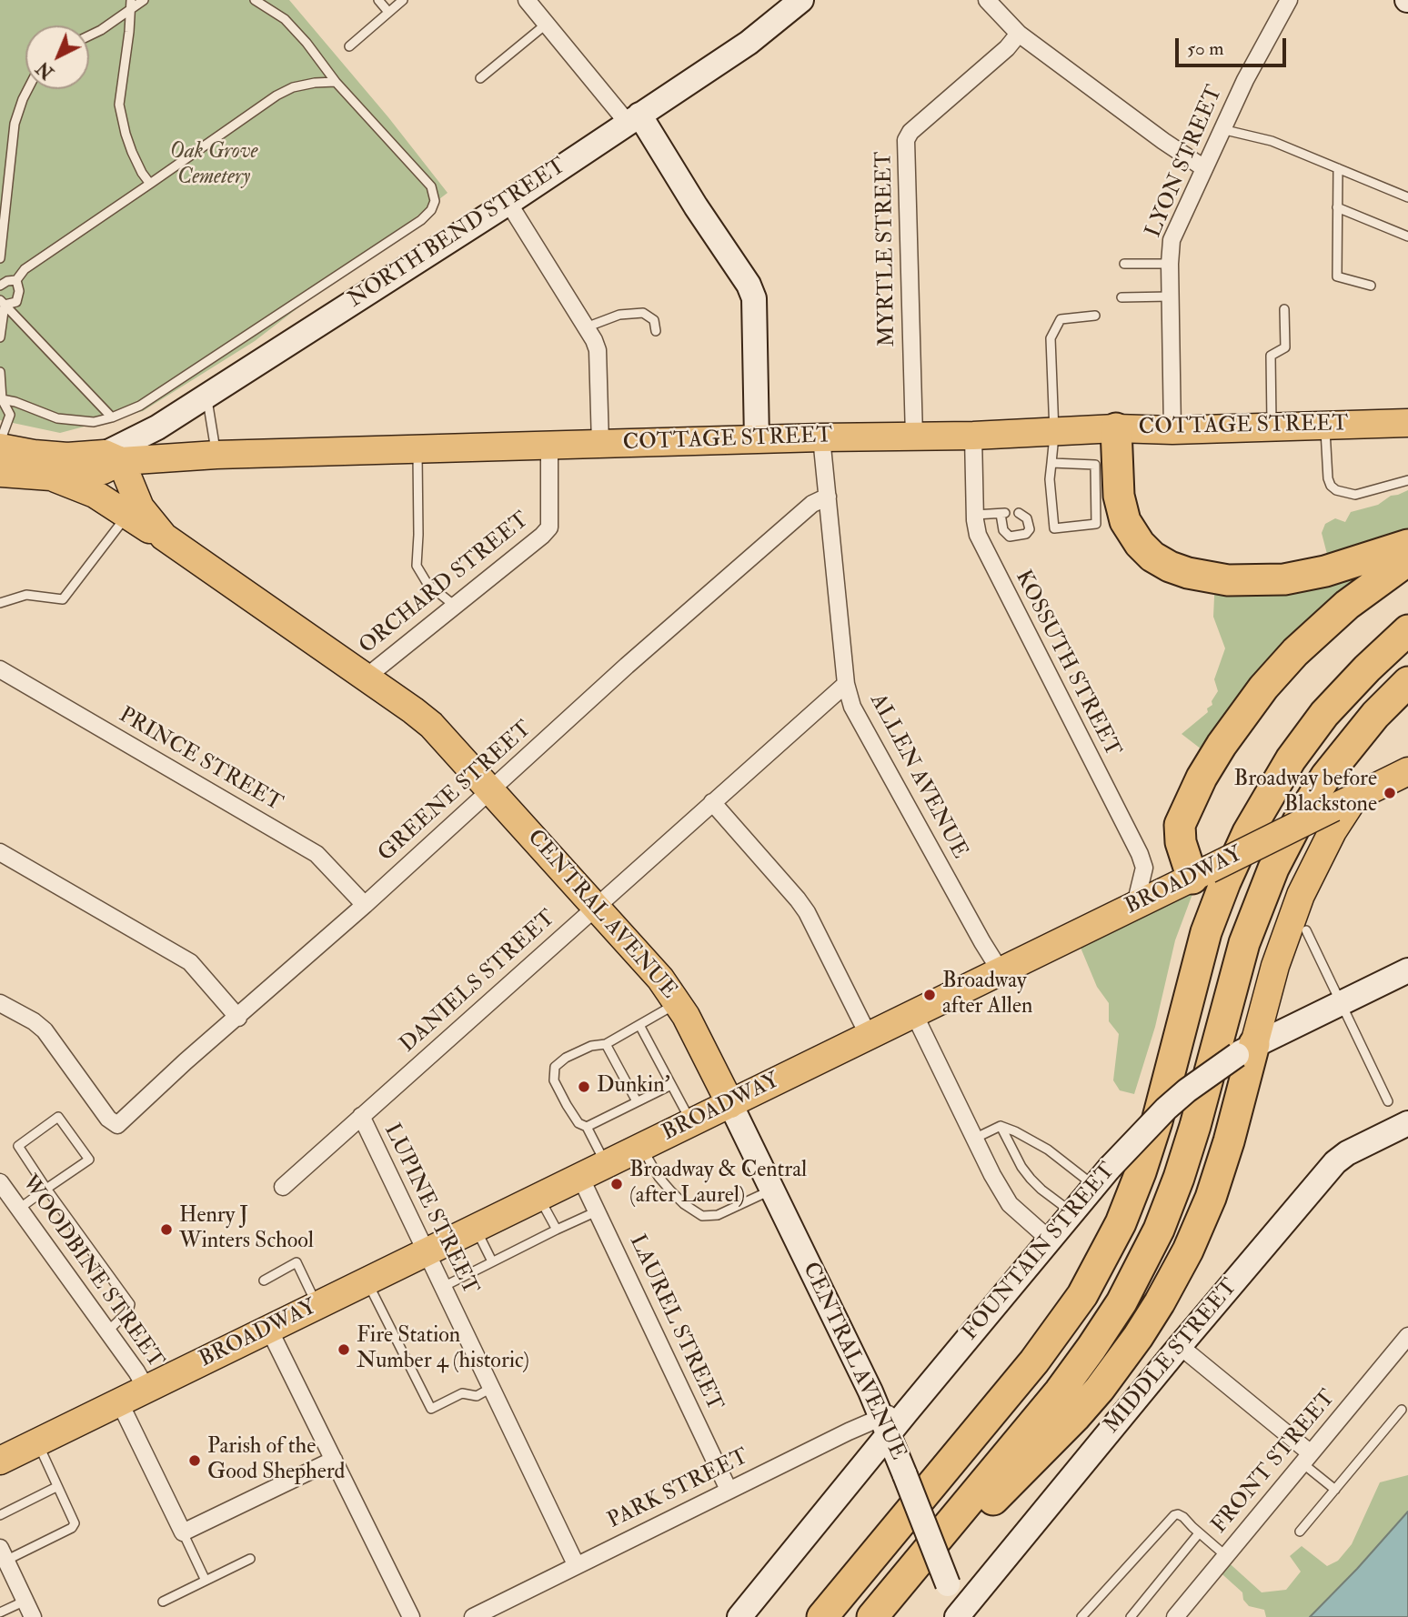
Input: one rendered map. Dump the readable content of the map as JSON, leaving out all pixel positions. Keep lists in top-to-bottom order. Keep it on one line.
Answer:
{"streets":{"main road":["COTTAGE STREET","BROADWAY","CENTRAL AVENUE"],"street":["LYON STREET","NORTH BEND STREET","MYRTLE STREET","ORCHARD STREET","KOSSUTH STREET","PRINCE STREET","ALLEN AVENUE","GREENE STREET","DANIELS STREET","LUPINE STREET","FOUNTAIN STREET","WOODBINE STREET","LAUREL STREET","MIDDLE STREET","FRONT STREET","PARK STREET"]},"crossings":[["LYON STREET","COTTAGE STREET"],["NORTH BEND STREET","COTTAGE STREET"],["NORTH BEND STREET","CENTRAL AVENUE"],["MYRTLE STREET","COTTAGE STREET"],["COTTAGE STREET","ORCHARD STREET"],["COTTAGE STREET","KOSSUTH STREET"],["COTTAGE STREET","ALLEN AVENUE"],["COTTAGE STREET","CENTRAL AVENUE"],["ORCHARD STREET","CENTRAL AVENUE"],["KOSSUTH STREET","BROADWAY"],["PRINCE STREET","GREENE STREET"],["ALLEN AVENUE","GREENE STREET"],["ALLEN AVENUE","BROADWAY"],["ALLEN AVENUE","DANIELS STREET"],["GREENE STREET","CENTRAL AVENUE"],["BROADWAY","CENTRAL AVENUE"],["BROADWAY","LUPINE STREET"],["BROADWAY","WOODBINE STREET"],["BROADWAY","LAUREL STREET"],["CENTRAL AVENUE","DANIELS STREET"],["CENTRAL AVENUE","FOUNTAIN STREET"],["CENTRAL AVENUE","MIDDLE STREET"],["CENTRAL AVENUE","PARK STREET"],["DANIELS STREET","LUPINE STREET"],["LUPINE STREET","PARK STREET"],["FOUNTAIN STREET","PARK STREET"],["LAUREL STREET","PARK STREET"]],"parks":["Oak Grove Cemetery"],"places":["Broadway before Blackstone","Broadway after Allen","Dunkin'","Broadway & Central (after Laurel)","Henry J Winters School","Fire Station Number 4 (historic)","Parish of the Good Shepherd"],"scale_bar":"50 m","north":"bottom left"}
